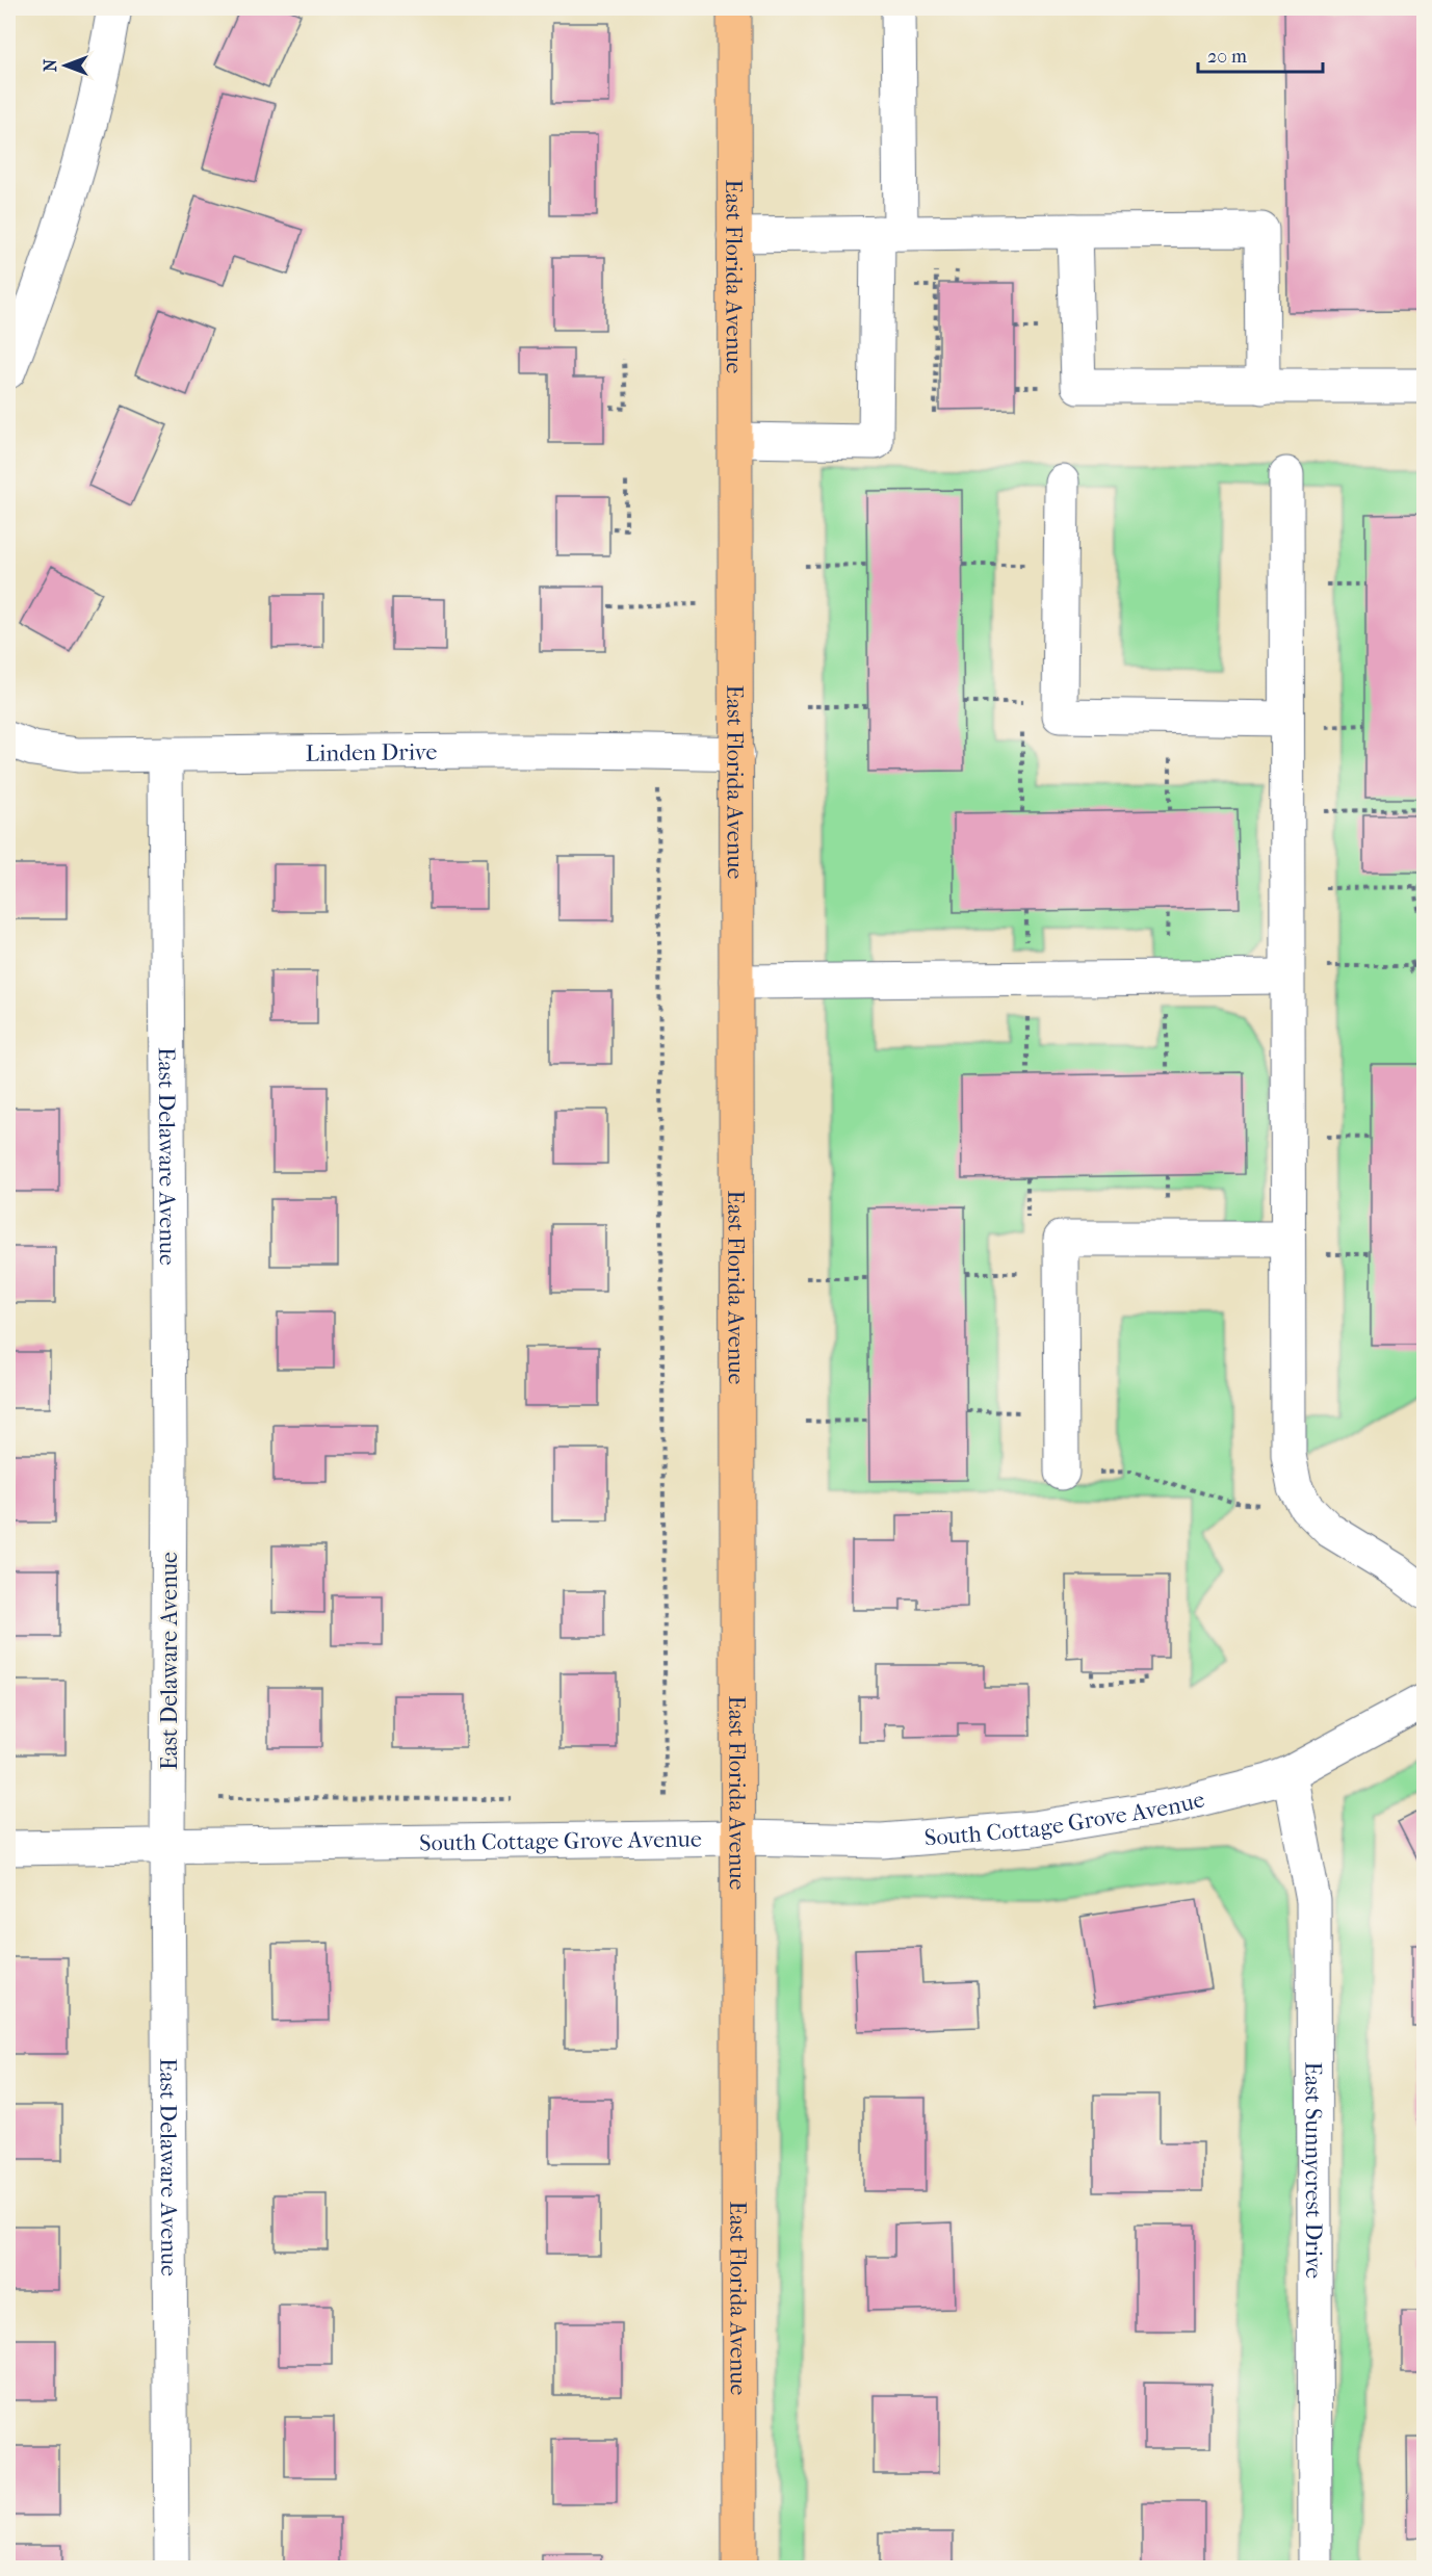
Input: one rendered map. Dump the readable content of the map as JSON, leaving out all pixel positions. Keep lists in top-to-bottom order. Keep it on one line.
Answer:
{"streets":{"main road":["East Florida Avenue"],"street":["Linden Drive","East Delaware Avenue","South Cottage Grove Avenue","East Sunnycrest Drive"]},"crossings":[["East Florida Avenue","Linden Drive"],["East Florida Avenue","South Cottage Grove Avenue"],["Linden Drive","East Delaware Avenue"],["East Delaware Avenue","South Cottage Grove Avenue"],["South Cottage Grove Avenue","East Sunnycrest Drive"]],"scale_bar":"20 m","north":"left"}
